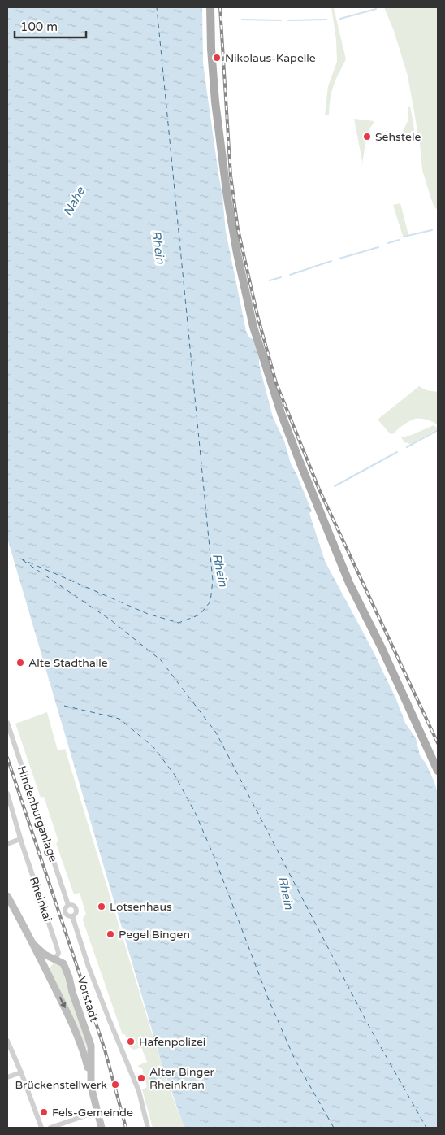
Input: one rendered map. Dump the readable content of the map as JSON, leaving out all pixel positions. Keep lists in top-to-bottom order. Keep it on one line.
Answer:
{"streets":{"main road":["Vorstadt"],"street":["Hindenburganlage","Rheinkai"]},"crossings":[["Rheinkai","Vorstadt"]],"water":["Nahe","Rhein"],"places":["Nikolaus-Kapelle","Sehstele","Alte Stadthalle","Lotsenhaus","Pegel Bingen","Hafenpolizei","Alter Binger Rheinkran","Brückenstellwerk","Fels-Gemeinde"],"scale_bar":"100 m"}
